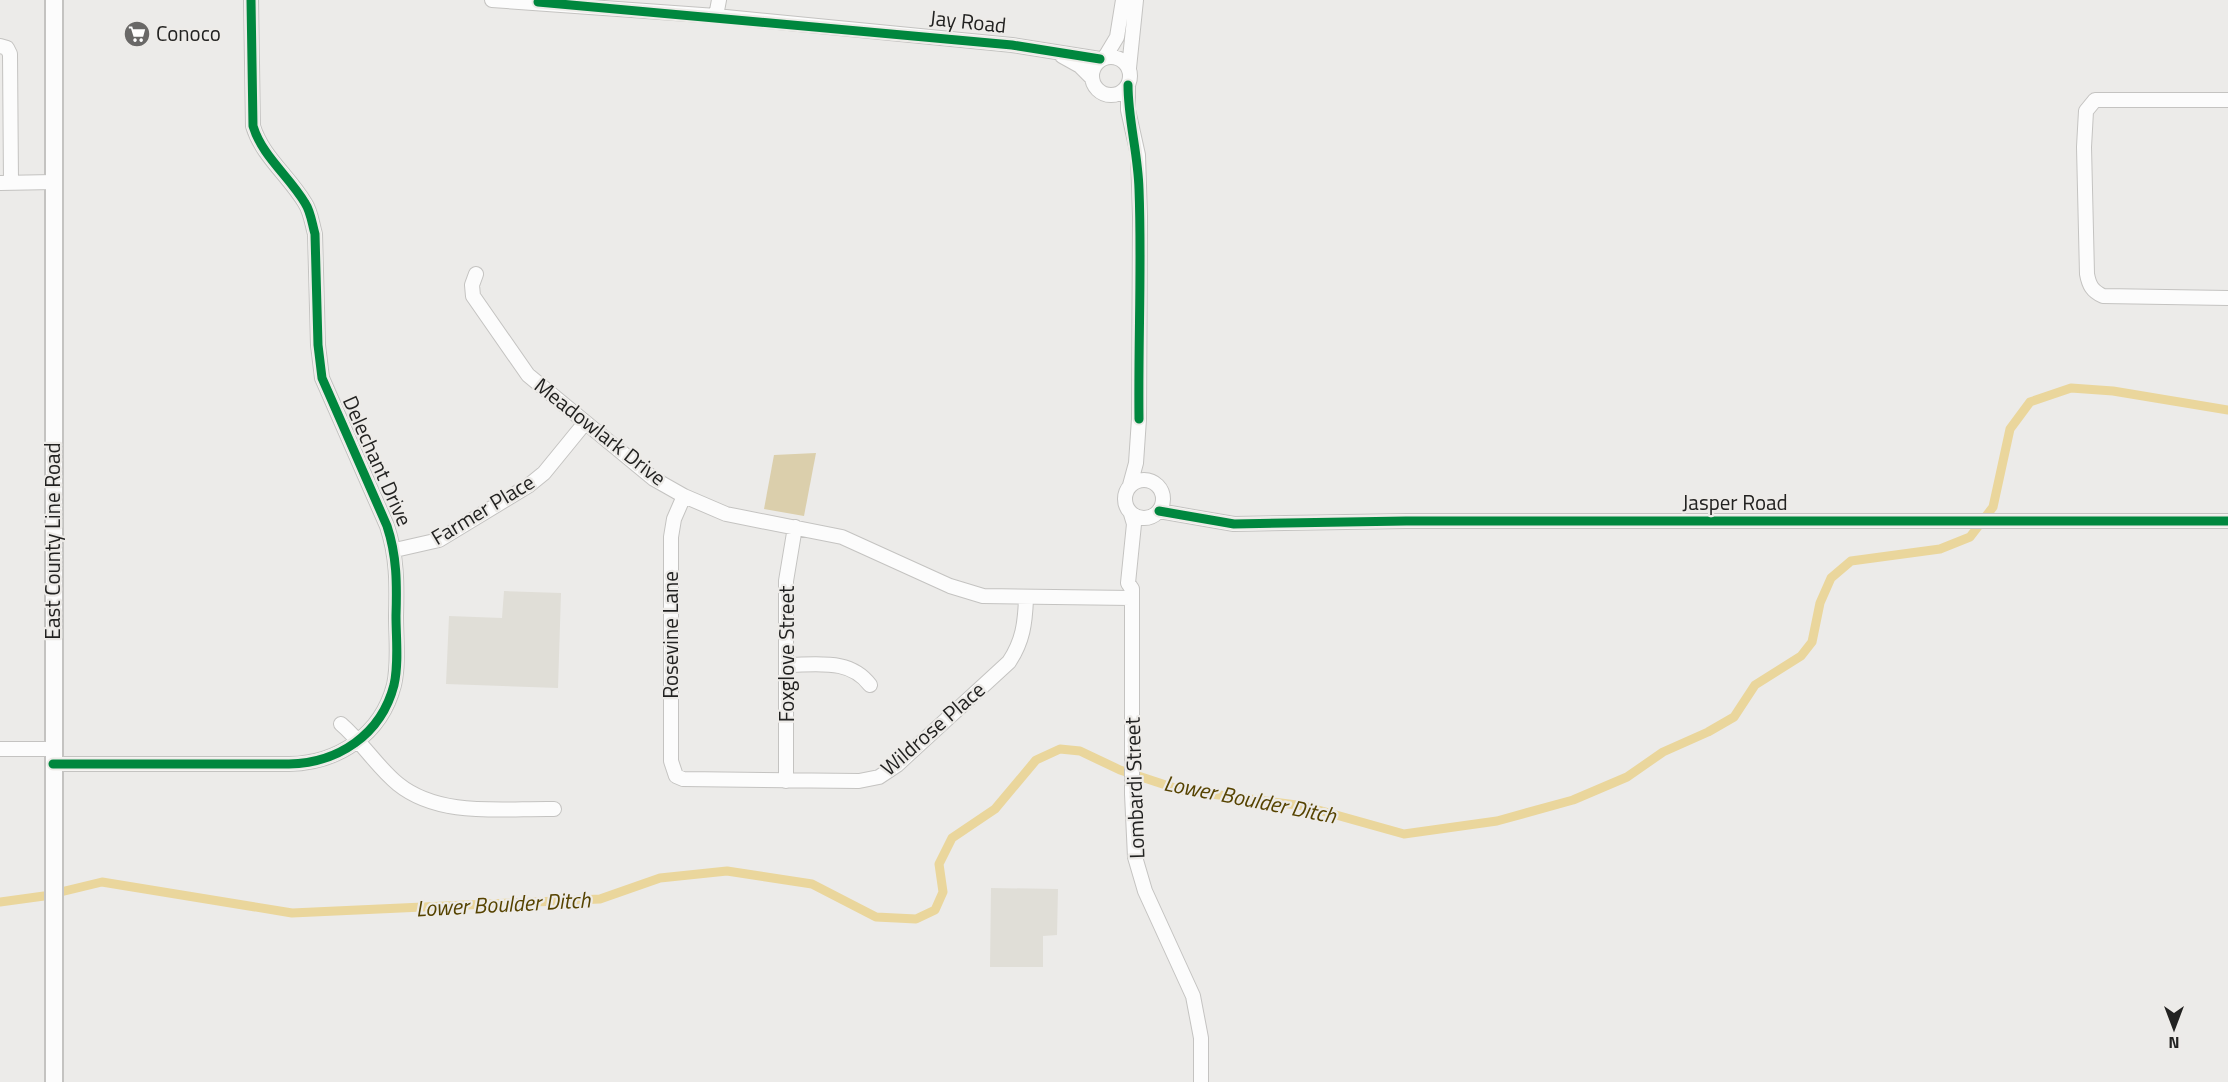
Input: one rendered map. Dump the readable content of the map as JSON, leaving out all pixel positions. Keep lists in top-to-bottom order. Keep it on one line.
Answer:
{"streets":{"main road":["East County Line Road"],"street":["Jay Road","Meadowlark Drive","Delechant Drive","Jasper Road","Farmer Place","Rosevine Lane","Foxglove Street","Wildrose Place","Lombardi Street"]},"crossings":[["Meadowlark Drive","Farmer Place"],["Meadowlark Drive","Rosevine Lane"],["Meadowlark Drive","Foxglove Street"],["Meadowlark Drive","Wildrose Place"],["Meadowlark Drive","Lombardi Street"],["Delechant Drive","Farmer Place"],["Delechant Drive","East County Line Road"],["Jasper Road","Lombardi Street"],["Rosevine Lane","Wildrose Place"],["Foxglove Street","Wildrose Place"]],"water":["Lower Boulder Ditch"],"places":{"supermarket":["Conoco"]},"north":"bottom"}
